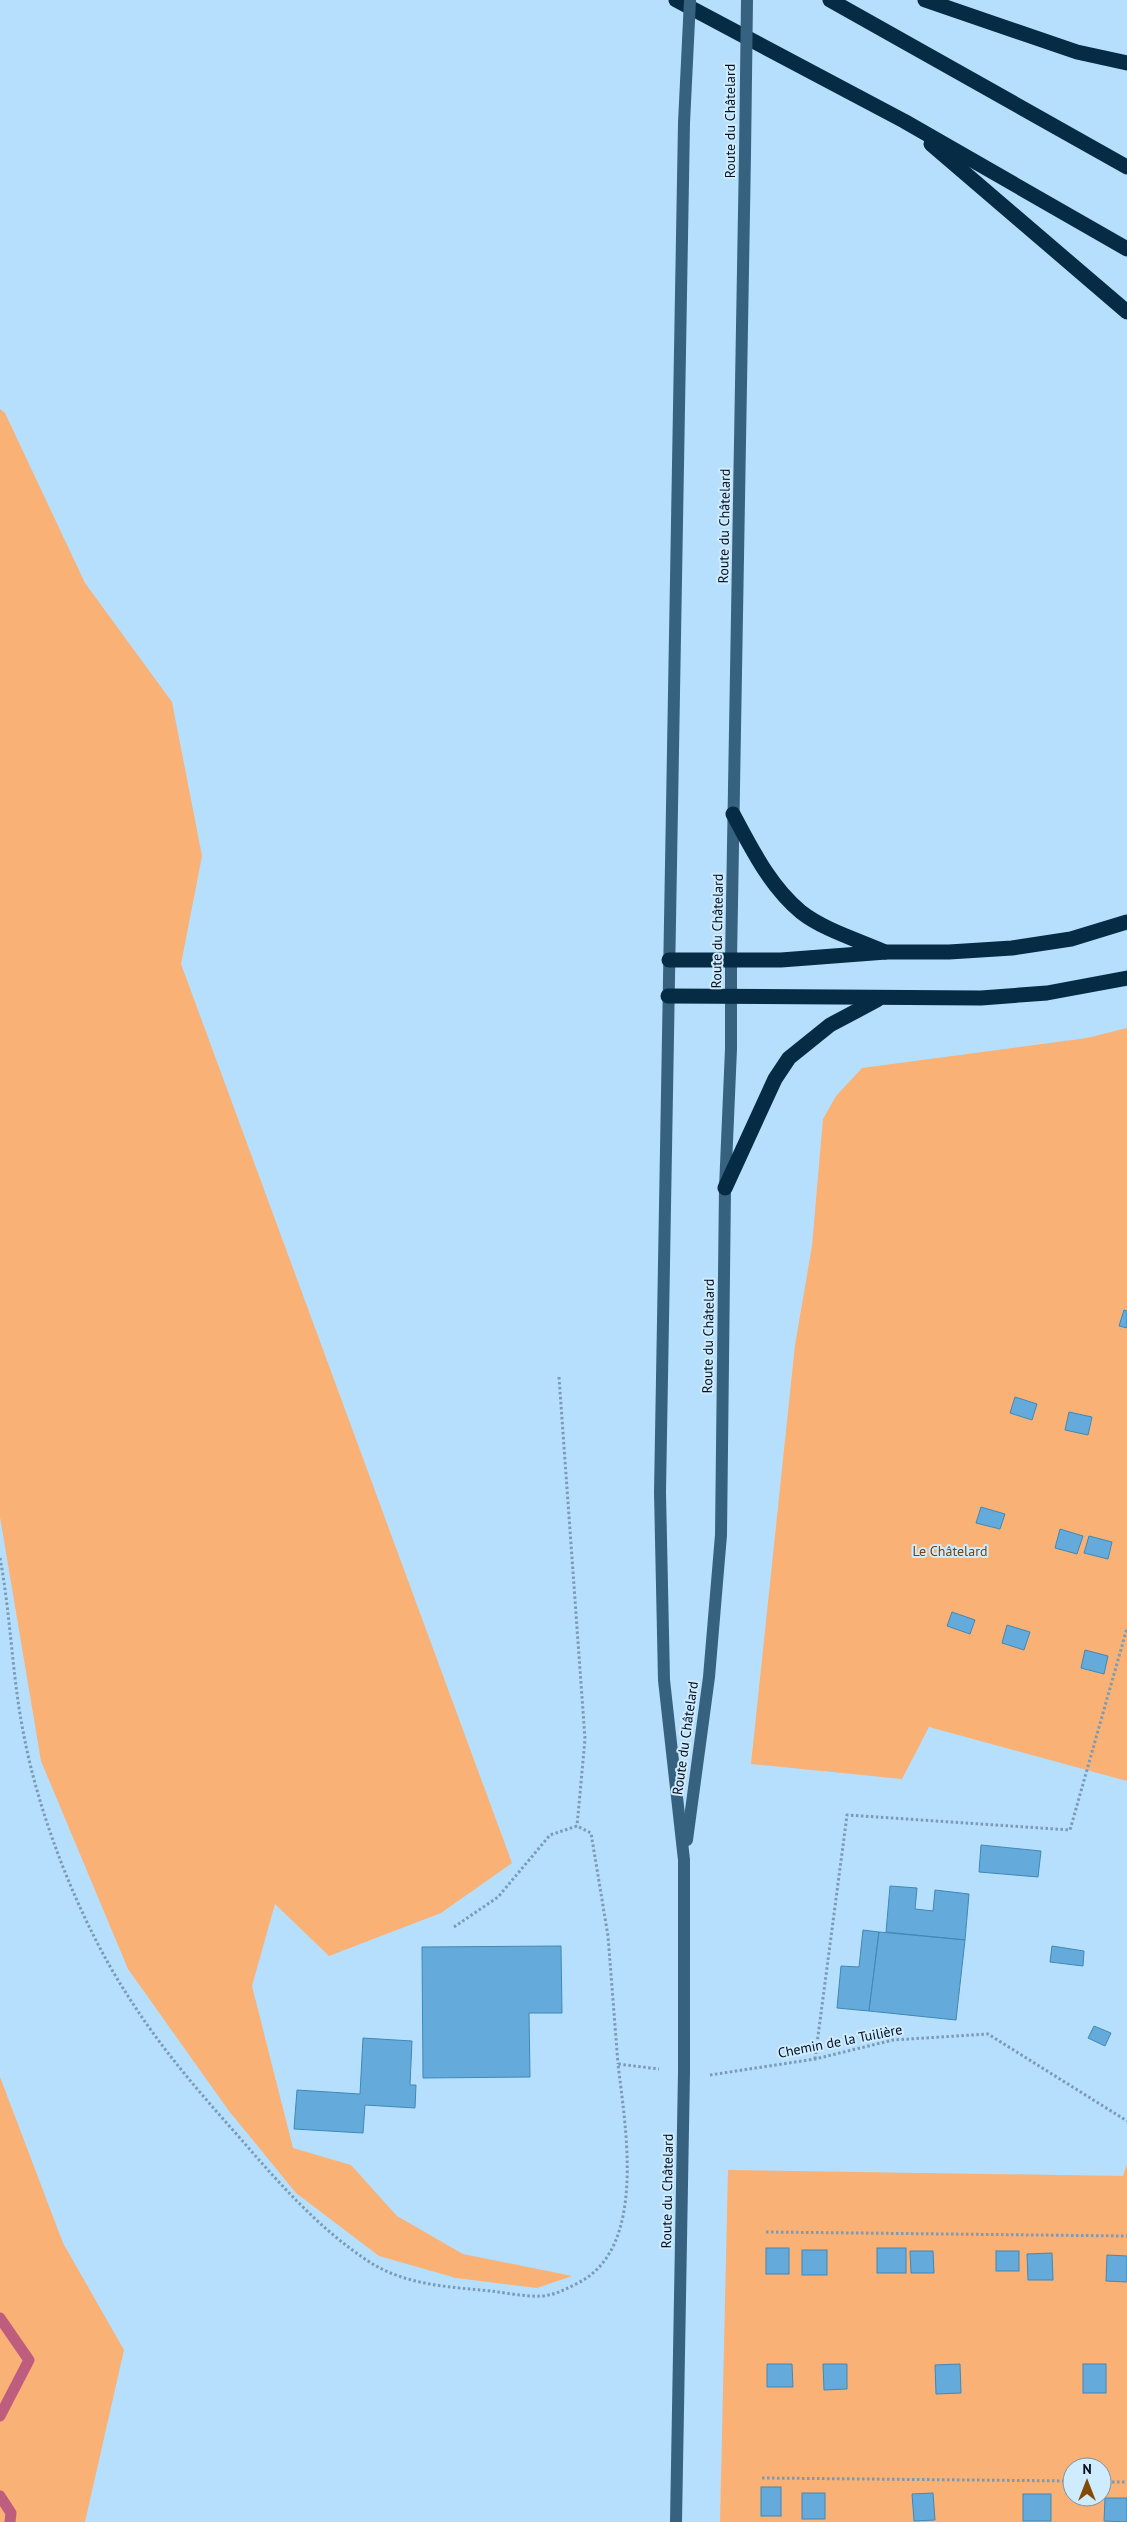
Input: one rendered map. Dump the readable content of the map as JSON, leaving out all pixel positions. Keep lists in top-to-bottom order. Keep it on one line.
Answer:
{"streets":{"main road":["Route du Châtelard"],"path":["Chemin de la Tuilière"]},"crossings":[["Route du Châtelard","Chemin de la Tuilière"]],"parks":["Le Châtelard"],"north":"top"}
